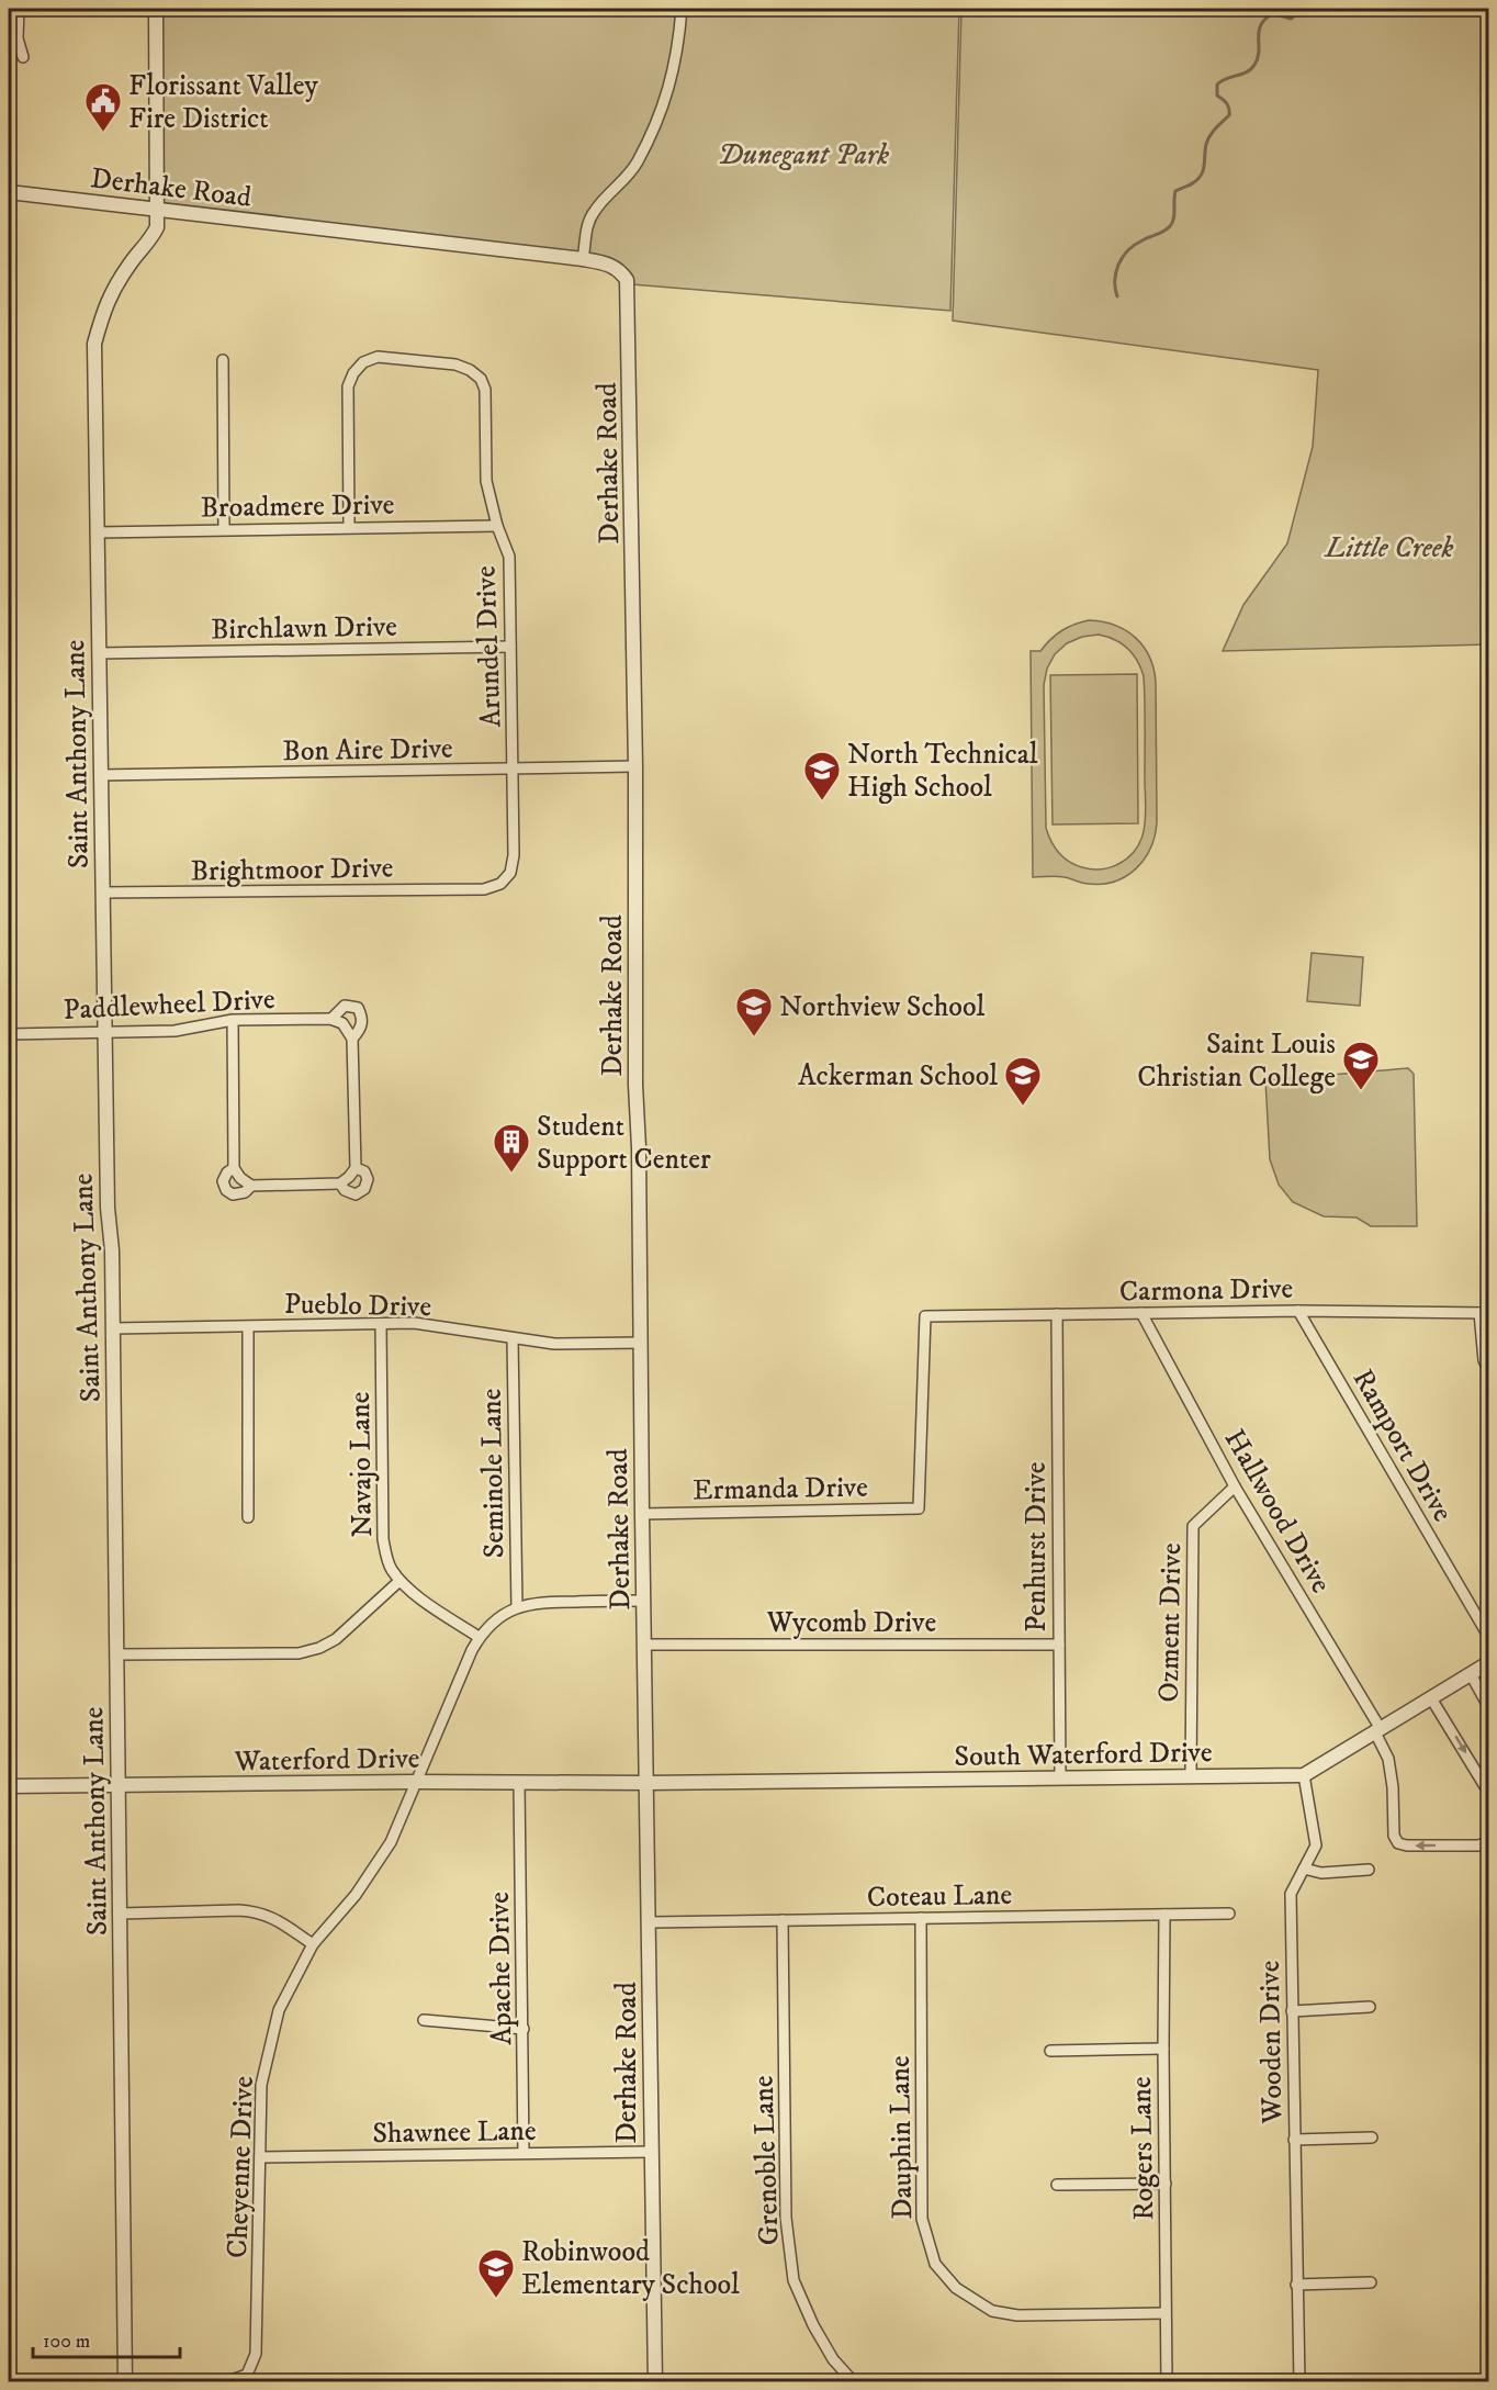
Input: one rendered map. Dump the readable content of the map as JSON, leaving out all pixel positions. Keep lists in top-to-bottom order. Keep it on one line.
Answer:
{"streets":{"street":["Derhake Road","Broadmere Drive","Birchlawn Drive","Arundel Drive","Bon Aire Drive","Saint Anthony Lane","Brightmoor Drive","Paddlewheel Drive","Carmona Drive","Pueblo Drive","Ramport Drive","Navajo Lane","Seminole Lane","Ermanda Drive","Hallwood Drive","Penhurst Drive","Wycomb Drive","Ozment Drive","South Waterford Drive","Waterford Drive","Coteau Lane","Apache Drive","Wooden Drive","Shawnee Lane","Dauphin Lane","Rogers Lane","Grenoble Lane","Cheyenne Drive"]},"crossings":[["Derhake Road","Bon Aire Drive"],["Derhake Road","Saint Anthony Lane"],["Derhake Road","Pueblo Drive"],["Derhake Road","Ermanda Drive"],["Derhake Road","Wycomb Drive"],["Derhake Road","South Waterford Drive"],["Derhake Road","Waterford Drive"],["Derhake Road","Coteau Lane"],["Derhake Road","Shawnee Lane"],["Derhake Road","Cheyenne Drive"],["Broadmere Drive","Arundel Drive"],["Broadmere Drive","Saint Anthony Lane"],["Birchlawn Drive","Arundel Drive"],["Birchlawn Drive","Saint Anthony Lane"],["Arundel Drive","Bon Aire Drive"],["Arundel Drive","Brightmoor Drive"],["Bon Aire Drive","Saint Anthony Lane"],["Saint Anthony Lane","Brightmoor Drive"],["Saint Anthony Lane","Paddlewheel Drive"],["Saint Anthony Lane","Pueblo Drive"],["Saint Anthony Lane","Waterford Drive"],["Carmona Drive","Ramport Drive"],["Carmona Drive","Ermanda Drive"],["Carmona Drive","Hallwood Drive"],["Carmona Drive","Penhurst Drive"],["Pueblo Drive","Navajo Lane"],["Pueblo Drive","Seminole Lane"],["Navajo Lane","Cheyenne Drive"],["Seminole Lane","Cheyenne Drive"],["Hallwood Drive","Ozment Drive"],["Penhurst Drive","Wycomb Drive"],["Penhurst Drive","South Waterford Drive"],["Ozment Drive","South Waterford Drive"],["South Waterford Drive","Waterford Drive"],["South Waterford Drive","Wooden Drive"],["Waterford Drive","Apache Drive"],["Waterford Drive","Cheyenne Drive"],["Coteau Lane","Dauphin Lane"],["Coteau Lane","Rogers Lane"],["Coteau Lane","Grenoble Lane"],["Apache Drive","Shawnee Lane"],["Shawnee Lane","Cheyenne Drive"],["Dauphin Lane","Rogers Lane"]],"parks":["Dunegant Park","Little Creek"],"places":{"public building":["Florissant Valley Fire District"],"school or university":["North Technical High School","Northview School","Saint Louis Christian College","Ackerman School","Robinwood Elementary School"],"building":["Student Support Center"]},"scale_bar":"100 m"}
